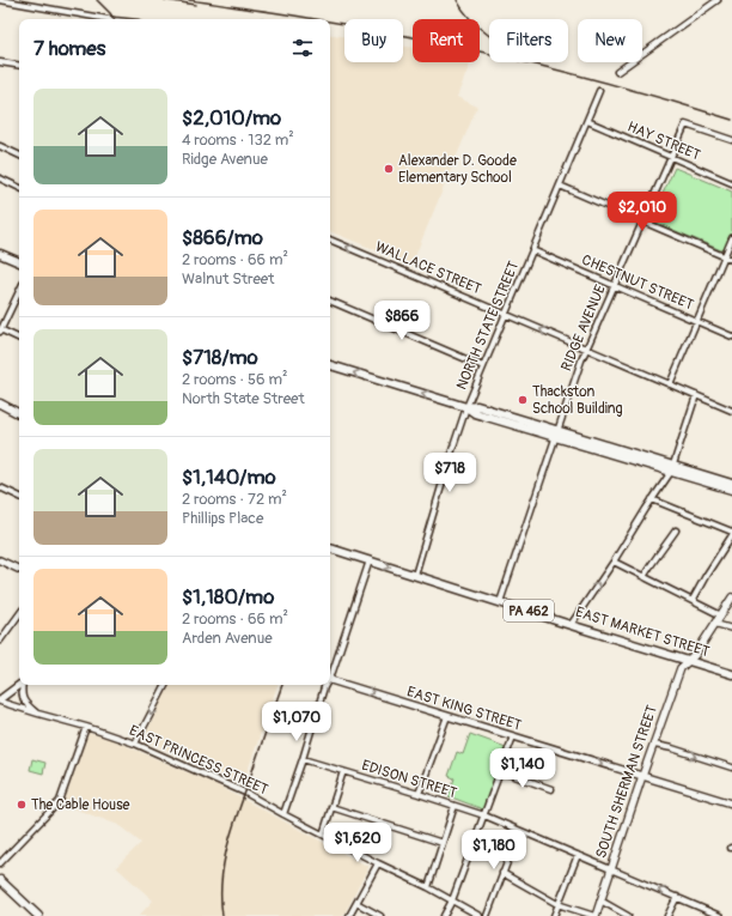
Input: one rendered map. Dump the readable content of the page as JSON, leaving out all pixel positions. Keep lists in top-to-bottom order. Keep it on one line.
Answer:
{"streets":{"main road":["PA 462","EAST MARKET STREET","SOUTH SHERMAN STREET"],"street":["HAY STREET","WALLACE STREET","CHESTNUT STREET","NORTH STATE STREET","RIDGE AVENUE","EAST KING STREET","EAST PRINCESS STREET","EDISON STREET"]},"crossings":[["HAY STREET","NORTH STATE STREET"],["HAY STREET","RIDGE AVENUE"],["WALLACE STREET","NORTH STATE STREET"],["WALLACE STREET","RIDGE AVENUE"],["CHESTNUT STREET","NORTH STATE STREET"],["CHESTNUT STREET","RIDGE AVENUE"],["NORTH STATE STREET","EAST MARKET STREET"],["RIDGE AVENUE","EAST MARKET STREET"],["EAST MARKET STREET","SOUTH SHERMAN STREET"],["EAST KING STREET","SOUTH SHERMAN STREET"],["EDISON STREET","SOUTH SHERMAN STREET"]],"one_way":["WALLACE STREET","EAST KING STREET"],"places":["Alexander D. Goode Elementary School","Thackston School Building","The Cable House"],"page":{"chip":["Buy","Rent","Filters","New"],"heading":"7 homes","list":[{"name":"$2,010/mo","note":"4 rooms · 132 m² · Ridge Avenue"},{"name":"$866/mo","note":"2 rooms · 66 m² · Walnut Street"},{"name":"$718/mo","note":"2 rooms · 56 m² · North State Street"},{"name":"$1,140/mo","note":"2 rooms · 72 m² · Phillips Place"},{"name":"$1,180/mo","note":"2 rooms · 66 m² · Arden Avenue"}],"price":["$2,010","$866","$718","$1,070","$1,140","$1,620","$1,180"]}}
